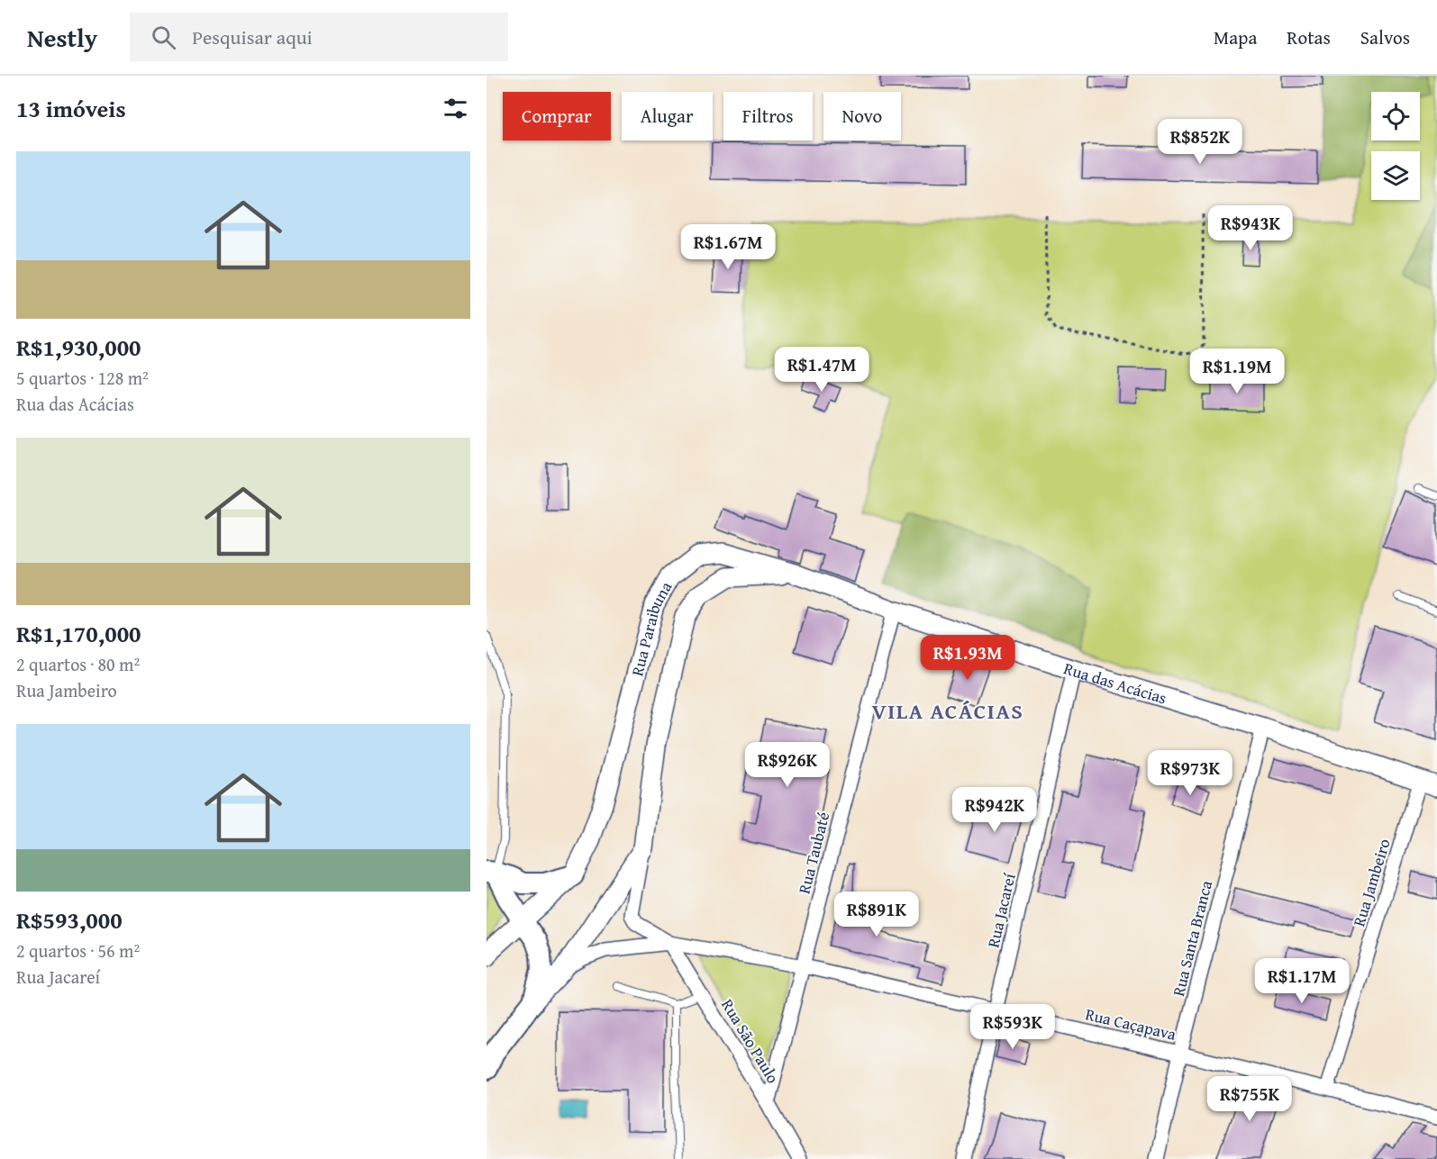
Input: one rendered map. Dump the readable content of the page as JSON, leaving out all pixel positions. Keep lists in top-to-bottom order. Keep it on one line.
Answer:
{"streets":{"main road":["Rua Paraibuna","Rua das Acácias"],"street":["Rua Taubaté","Rua Jambeiro","Rua Jacareí","Rua Santa Branca","Rua Caçapava","Rua São Paulo"]},"crossings":[["Rua Paraibuna","Rua das Acácias"],["Rua Paraibuna","Rua Caçapava"],["Rua Paraibuna","Rua São Paulo"],["Rua das Acácias","Rua Taubaté"],["Rua das Acácias","Rua Jambeiro"],["Rua das Acácias","Rua Jacareí"],["Rua das Acácias","Rua Santa Branca"],["Rua Taubaté","Rua Caçapava"],["Rua Taubaté","Rua São Paulo"],["Rua Jambeiro","Rua Caçapava"],["Rua Jacareí","Rua Caçapava"],["Rua Santa Branca","Rua Caçapava"],["Rua Caçapava","Rua São Paulo"]],"districts":["VILA ACÁCIAS"],"page":{"header":"Nestly","search":"Pesquisar aqui","nav":["Mapa","Rotas","Salvos"],"heading":"13 imóveis","chip":["Comprar","Alugar","Filtros","Novo"],"price":["R$852K","R$943K","R$1.67M","R$1.47M","R$1.19M","R$1.93M","R$926K","R$973K","R$942K","R$891K","R$1.17M","R$593K","R$755K"],"list":[{"name":"R$1,930,000","note":"5 quartos · 128 m² · Rua das Acácias"},{"name":"R$1,170,000","note":"2 quartos · 80 m² · Rua Jambeiro"},{"name":"R$593,000","note":"2 quartos · 56 m² · Rua Jacareí"}]}}
